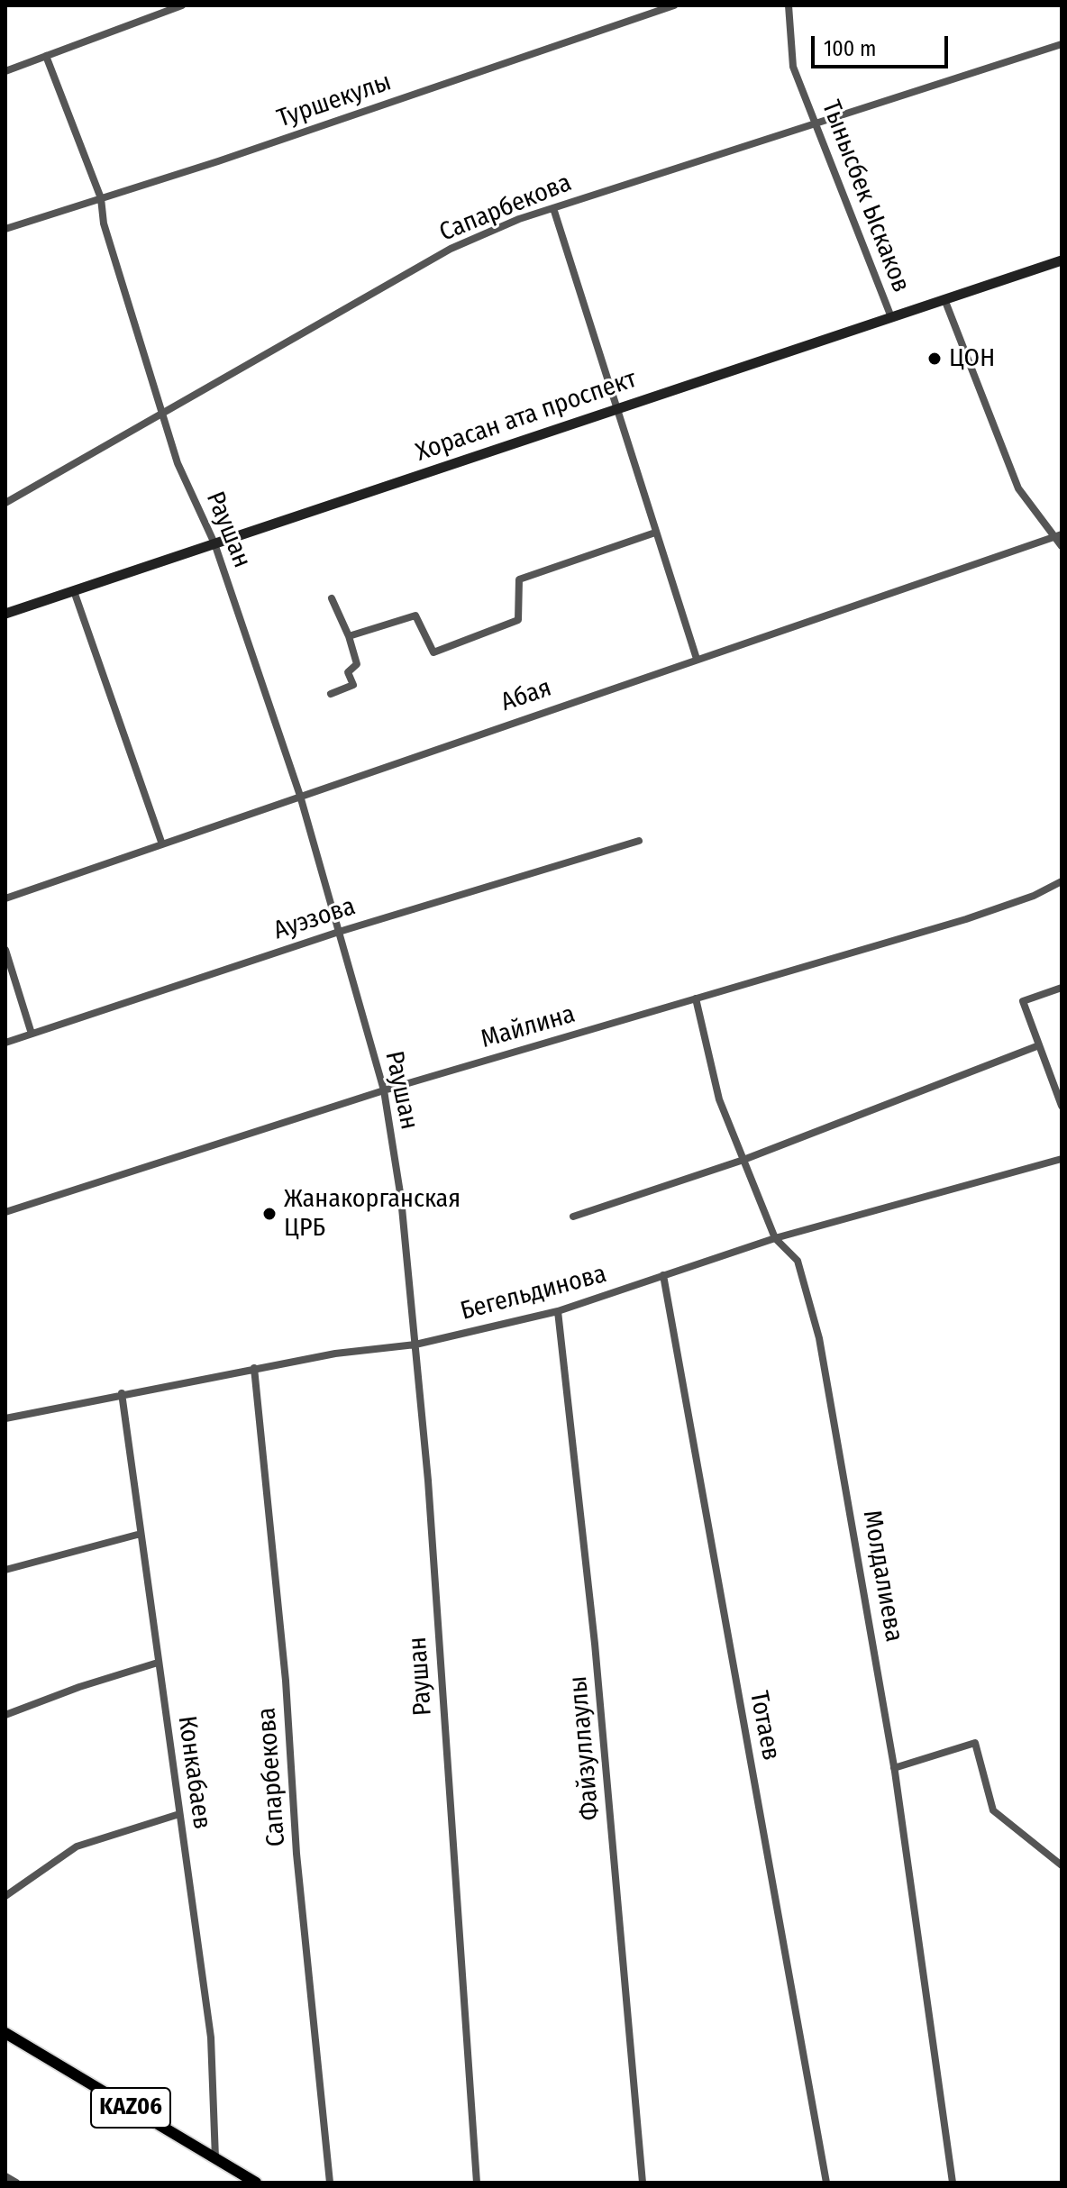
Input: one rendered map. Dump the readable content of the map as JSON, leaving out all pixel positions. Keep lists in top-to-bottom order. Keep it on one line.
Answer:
{"streets":{"main road":["Хорасан ата проспект","KAZ06"],"street":["Туршекулы","Тынысбек Ыскаков","Сапарбекова","Раушан","Абая","Ауэзова","Майлина","Бегельдинова","Молдалиева","Тотаев","Файзуллаулы","Конкабаев"]},"crossings":[["Туршекулы","Раушан"],["Тынысбек Ыскаков","Сапарбекова"],["Тынысбек Ыскаков","Хорасан ата проспект"],["Сапарбекова","Раушан"],["Сапарбекова","Бегельдинова"],["Хорасан ата проспект","Раушан"],["Раушан","Абая"],["Раушан","Ауэзова"],["Раушан","Майлина"],["Раушан","Бегельдинова"],["Майлина","Молдалиева"],["Бегельдинова","Молдалиева"],["Бегельдинова","Тотаев"],["Бегельдинова","Файзуллаулы"],["Бегельдинова","Конкабаев"],["Конкабаев","KAZ06"]],"places":["ЦОН","Жанакорганская ЦРБ"],"scale_bar":"100 m"}
